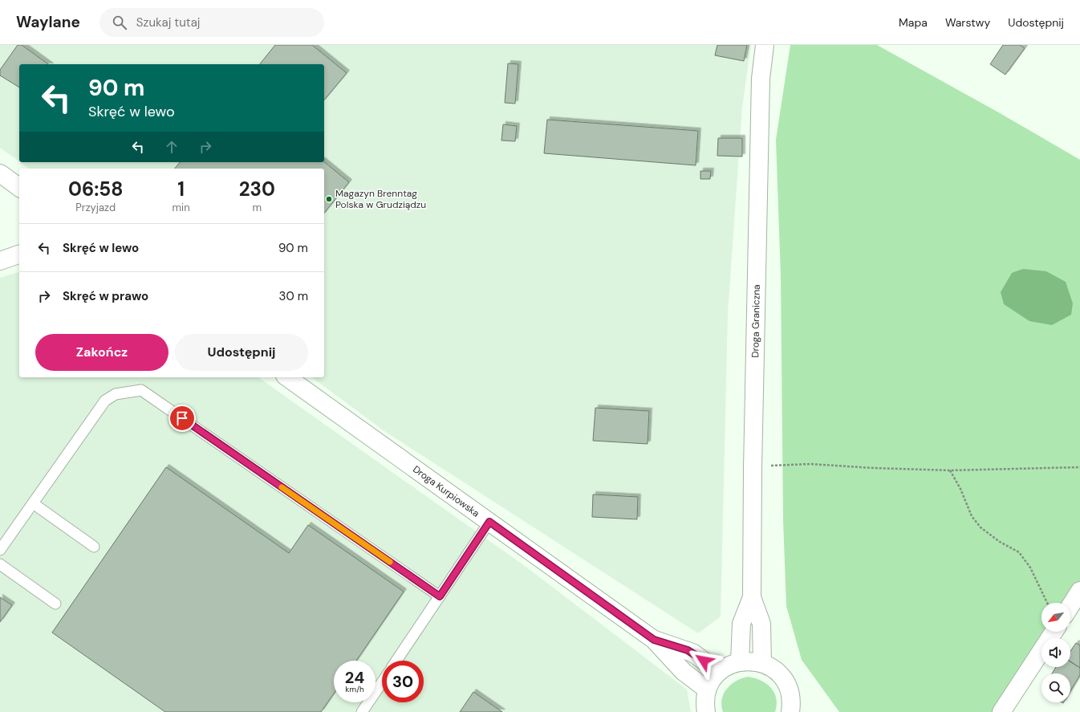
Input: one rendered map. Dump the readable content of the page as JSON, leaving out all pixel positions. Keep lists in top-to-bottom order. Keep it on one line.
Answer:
{"streets":{"street":["Droga Graniczna","Droga Kurpiowska"]},"places":["Magazyn Brenntag Polska w Grudziądzu"],"north":"bottom left","page":{"header":"Waylane","search":"Szukaj tutaj","nav":["Mapa","Warstwy","Udostępnij"],"turn":["90 m","Skręć w lewo"],"eta":["06:58","Przyjazd","1","min","230","m"],"list":[{"name":"Skręć w lewo","value":"90 m"},{"name":"Skręć w prawo","value":"30 m"}],"buttons":["Zakończ","Udostępnij"],"speed":"24 km/h","limit":"30"}}
